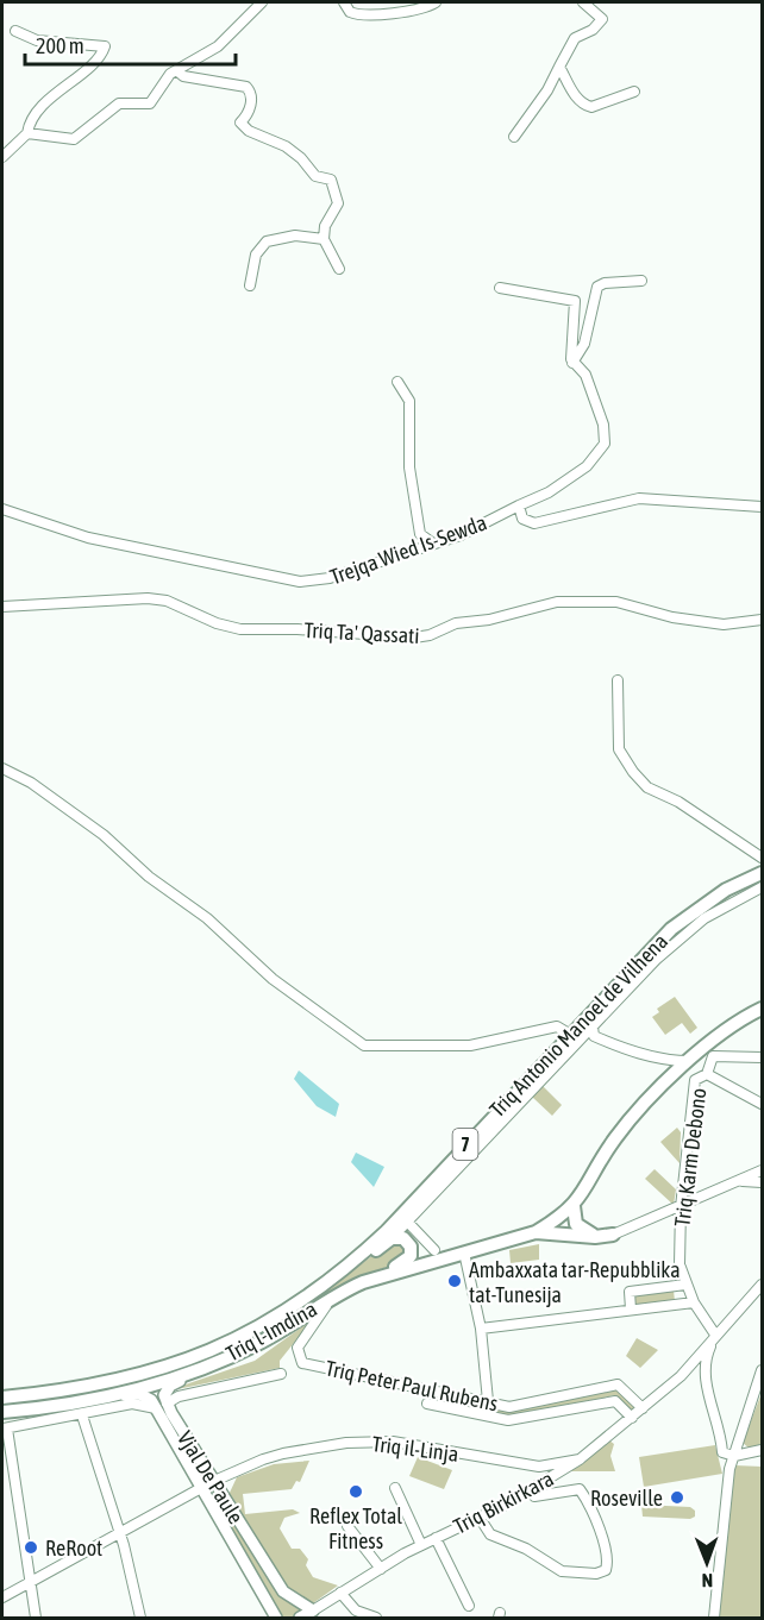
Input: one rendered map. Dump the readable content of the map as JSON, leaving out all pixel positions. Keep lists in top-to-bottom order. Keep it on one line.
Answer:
{"streets":{"highway":["Triq Antonio Manoel de Vilhena","7","Triq l-Imdina"],"main road":["Vjal De Paule"],"street":["Trejqa Wied Is-Sewda","Triq Ta' Qassati","Triq Karm Debono","Triq Peter Paul Rubens","Triq il-Linja","Triq Birkirkara"]},"crossings":[["Triq Karm Debono","Triq Birkirkara"],["Triq l-Imdina","Triq Peter Paul Rubens"],["Triq Peter Paul Rubens","Triq Birkirkara"],["Triq il-Linja","Vjal De Paule"],["Triq il-Linja","Triq Birkirkara"],["Vjal De Paule","Triq Birkirkara"]],"places":["Ambaxxata tar-Repubblika tat-Tunesija","Reflex Total Fitness","Roseville","ReRoot"],"scale_bar":"200 m","north":"bottom"}
